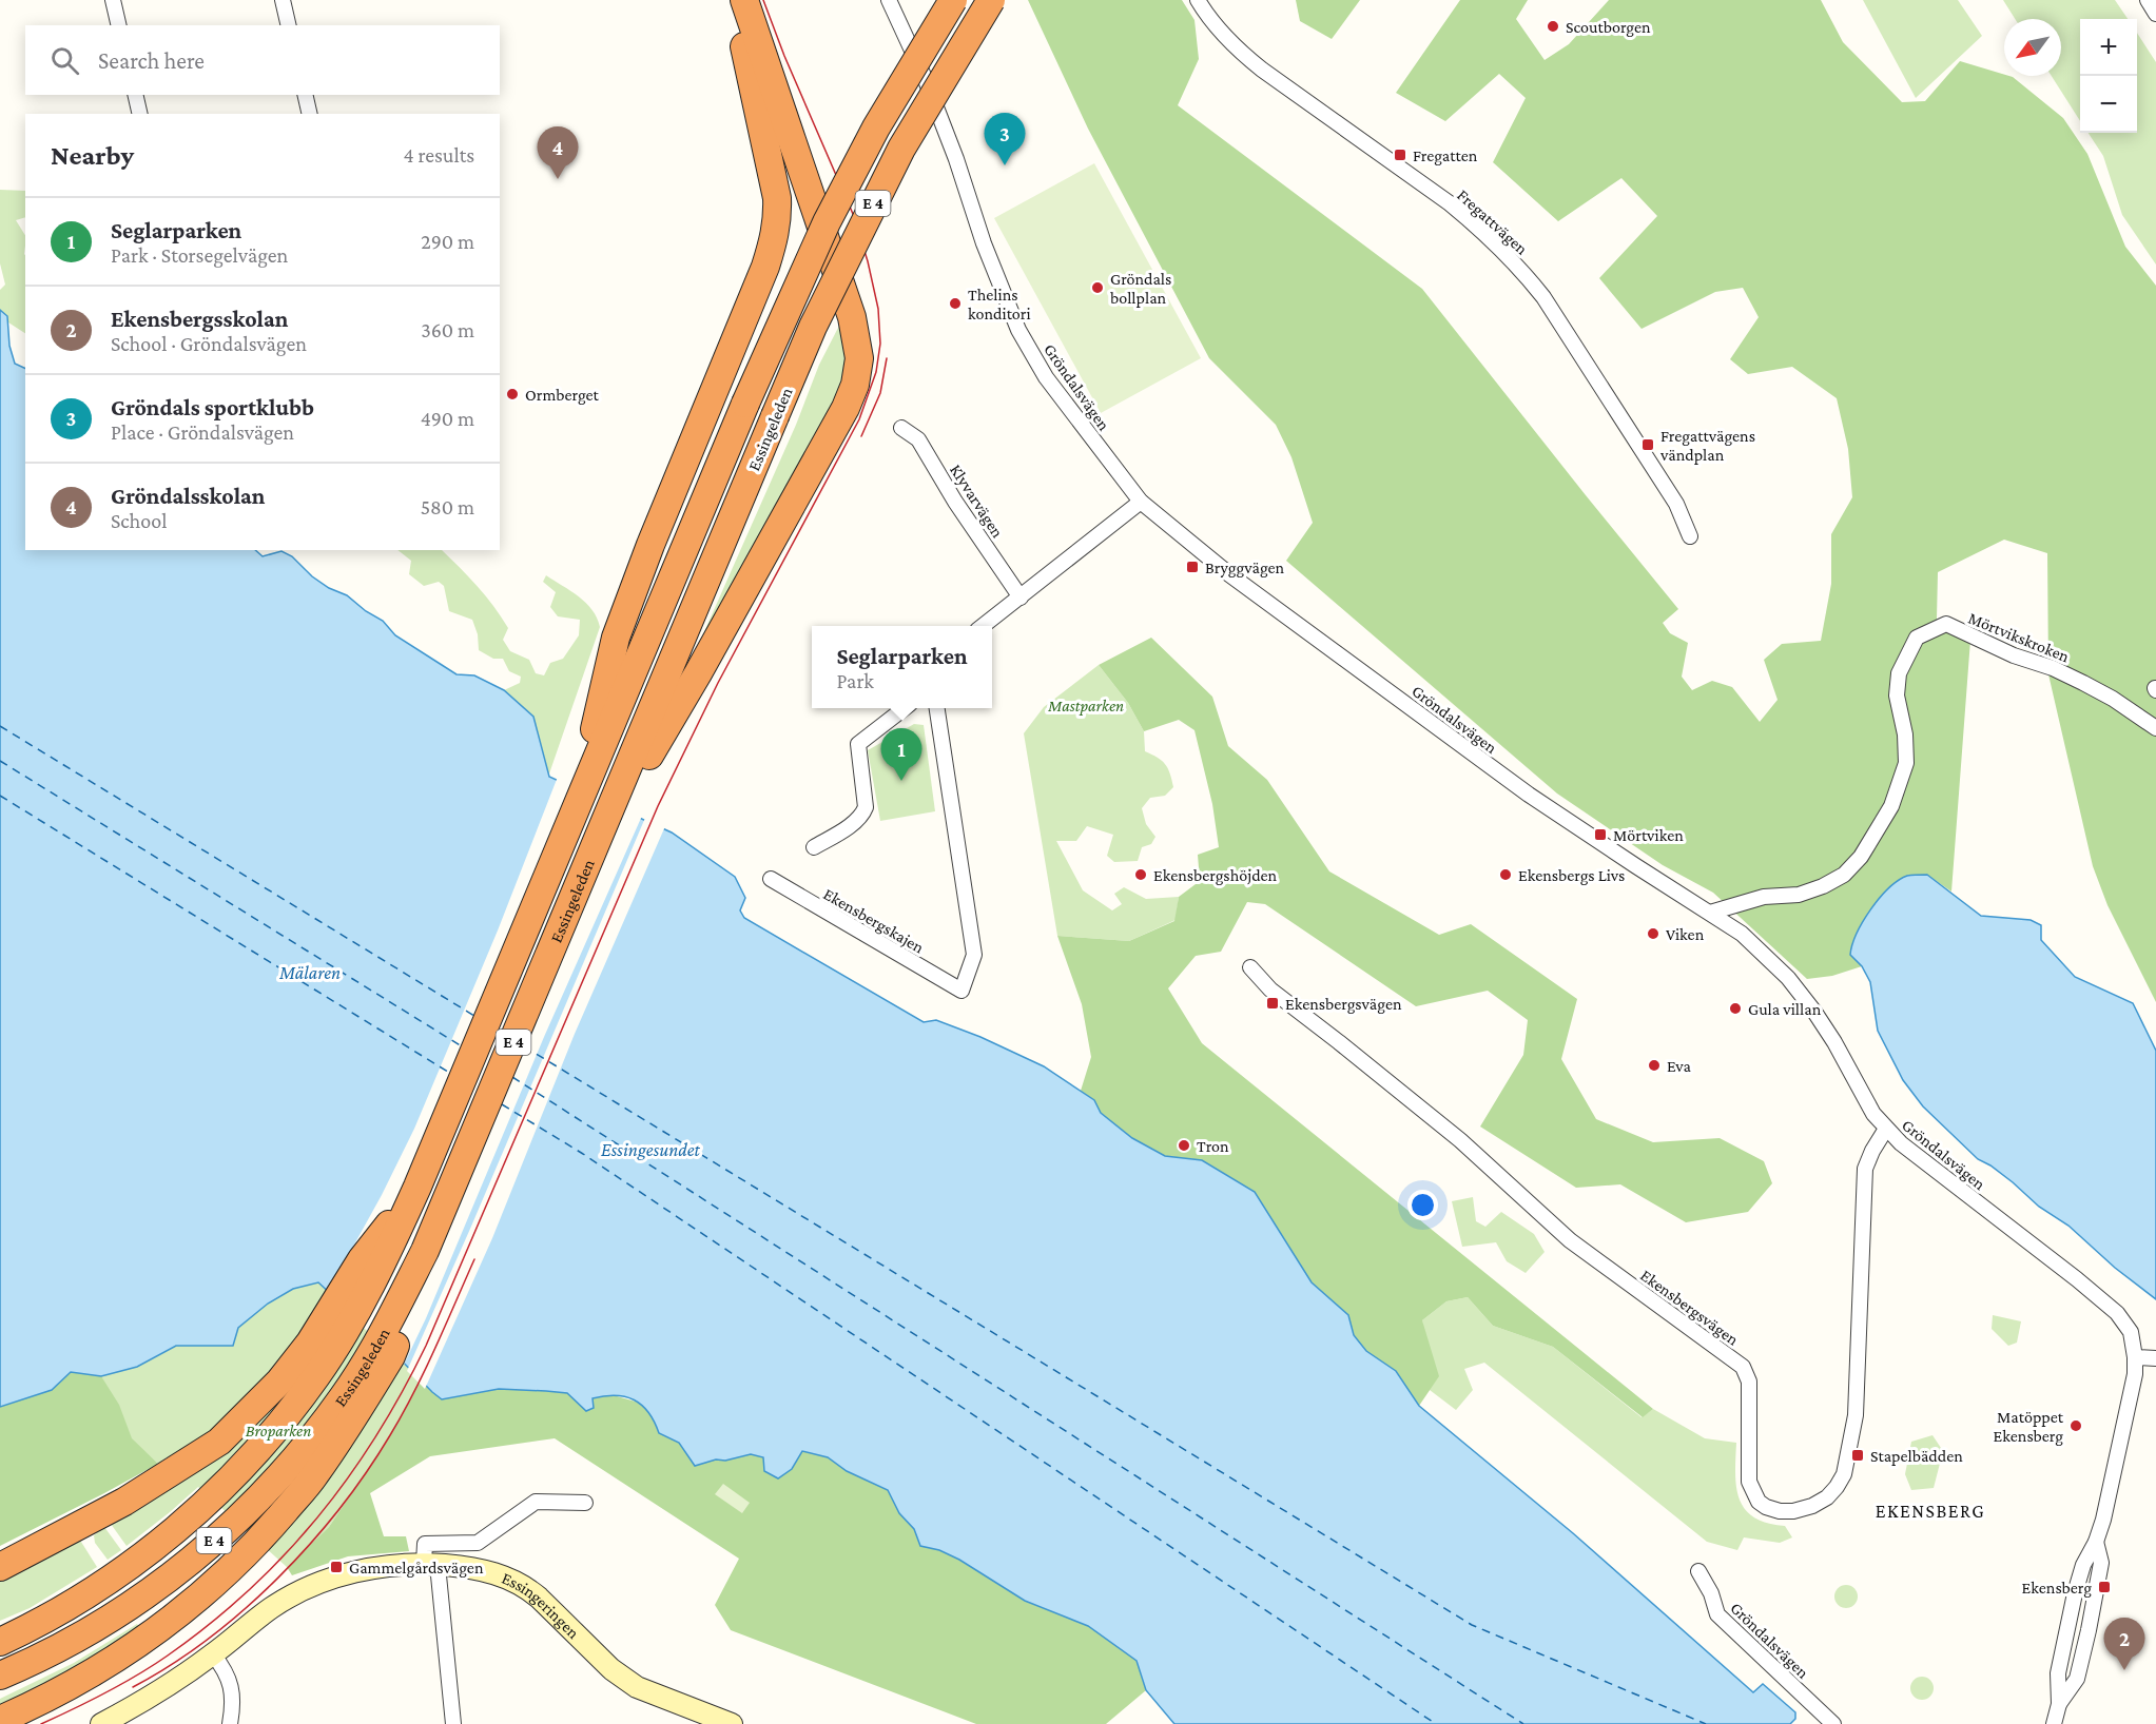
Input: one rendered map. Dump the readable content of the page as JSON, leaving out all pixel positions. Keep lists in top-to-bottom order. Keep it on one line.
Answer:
{"streets":{"highway":["E 4","Essingeleden"],"street":["Fregattvägen","Gröndalsvägen","Klyvarvägen","Mörtvikskroken","Ekensbergskajen","Ekensbergsvägen","Essingeringen"]},"crossings":[["Gröndalsvägen","Mörtvikskroken"],["Gröndalsvägen","Ekensbergsvägen"]],"districts":["EKENSBERG"],"water":["Mälaren","Essingesundet"],"parks":["Mastparken","Broparken"],"places":{"other":["Scoutborgen","Gröndals bollplan","Thelins konditori","Ormberget","Ekensbergshöjden","Ekensbergs Livs","Viken","Gula villan","Eva","Tron","Matöppet Ekensberg"],"transit":["Fregatten","Fregattvägens vändplan","Bryggvägen","Mörtviken","Ekensbergsvägen","Stapelbädden","Gammelgårdsvägen","Ekensberg"]},"north":"bottom left","page":{"map_buttons":["+","−"],"search":"Search here","pins":["3","4","1","2"],"heading":["Nearby","4 results"],"list":[{"mark":"1","name":"Seglarparken","note":"Park · Storsegelvägen","value":"290 m"},{"mark":"2","name":"Ekensbergsskolan","note":"School · Gröndalsvägen","value":"360 m"},{"mark":"3","name":"Gröndals sportklubb","note":"Place · Gröndalsvägen","value":"490 m"},{"mark":"4","name":"Gröndalsskolan","note":"School","value":"580 m"}],"popup":["Seglarparken","Park"]}}
